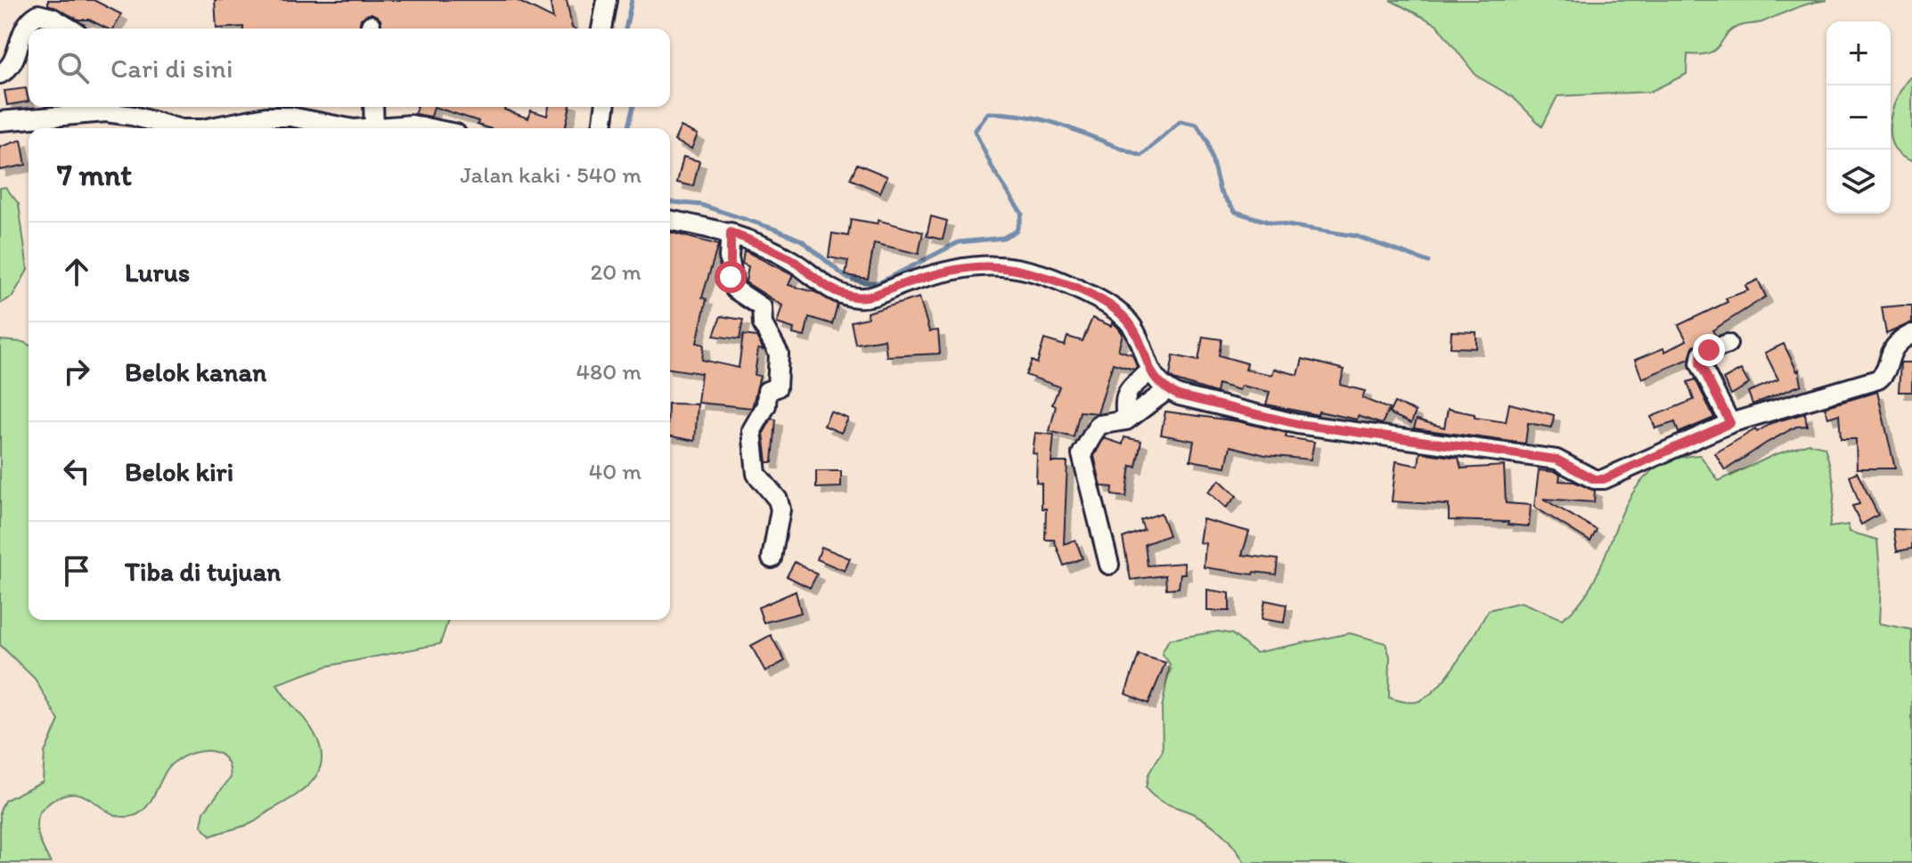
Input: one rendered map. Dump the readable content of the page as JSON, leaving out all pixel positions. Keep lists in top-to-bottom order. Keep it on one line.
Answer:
{"page":{"map_buttons":["+","−"],"search":"Cari di sini","heading":["7 mnt","Jalan kaki · 540 m"],"list":[["Lurus","20 m"],["Belok kanan","480 m"],["Belok kiri","40 m"],"Tiba di tujuan"]}}
